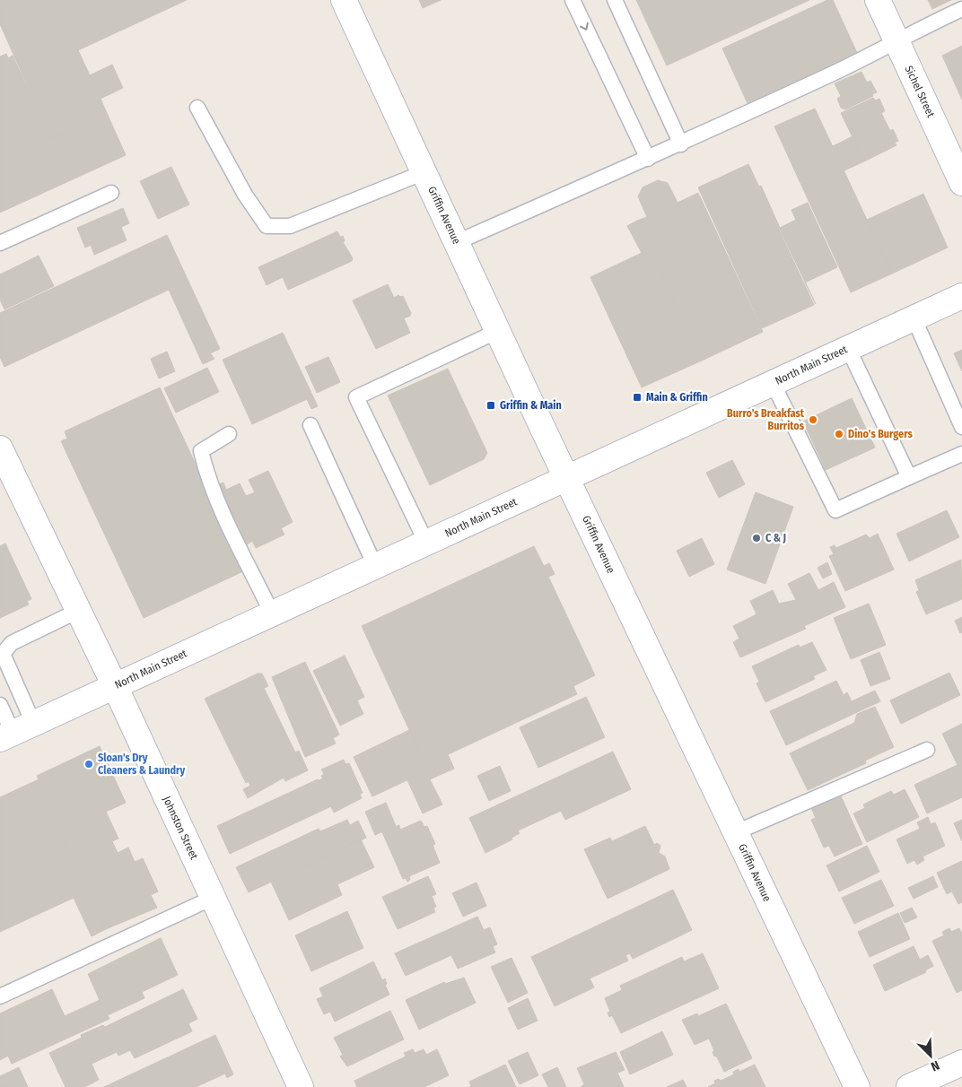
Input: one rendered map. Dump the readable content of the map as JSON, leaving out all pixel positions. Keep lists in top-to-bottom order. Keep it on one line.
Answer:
{"streets":{"main road":["Sichel Street","Griffin Avenue","North Main Street","Johnston Street"]},"crossings":[["Griffin Avenue","North Main Street"],["North Main Street","Johnston Street"]],"places":{"transit":["Main & Griffin","Griffin & Main"],"other":["Burro's Breakfast Burritos","Dino's Burgers","C & J","Sloan's Dry Cleaners & Laundry"]},"north":"bottom right"}
